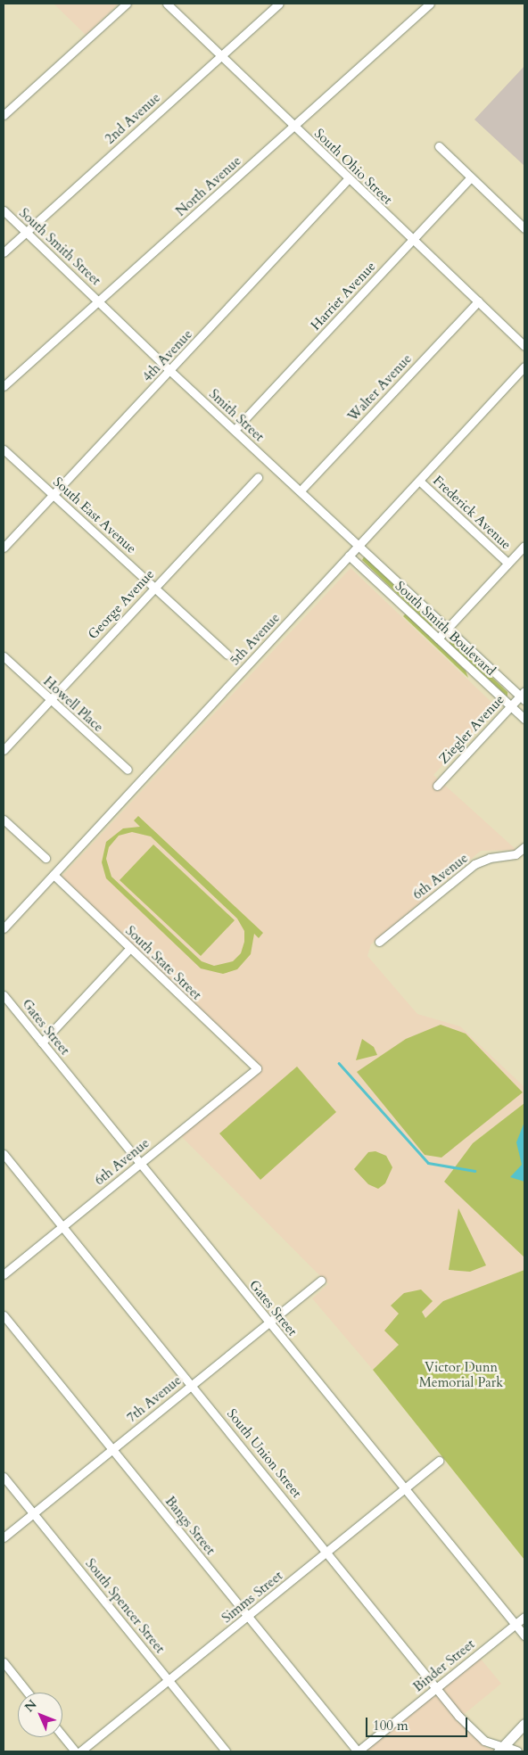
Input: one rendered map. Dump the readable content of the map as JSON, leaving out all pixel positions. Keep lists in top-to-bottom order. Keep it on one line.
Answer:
{"streets":{"street":["2nd Avenue","South Ohio Street","North Avenue","South Smith Street","Harriet Avenue","4th Avenue","Walter Avenue","Smith Street","Frederick Avenue","South East Avenue","George Avenue","South Smith Boulevard","5th Avenue","Howell Place","Ziegler Avenue","6th Avenue","South State Street","Gates Street","7th Avenue","South Union Street","Bangs Street","Simms Street","South Spencer Street","Binder Street"]},"crossings":[["2nd Avenue","South Ohio Street"],["2nd Avenue","South Smith Street"],["South Ohio Street","North Avenue"],["South Ohio Street","Harriet Avenue"],["South Ohio Street","4th Avenue"],["South Ohio Street","Walter Avenue"],["North Avenue","South Smith Street"],["North Avenue","Smith Street"],["South Smith Street","Smith Street"],["Harriet Avenue","Smith Street"],["4th Avenue","Smith Street"],["4th Avenue","South East Avenue"],["Walter Avenue","Smith Street"],["Smith Street","South Smith Boulevard"],["Smith Street","5th Avenue"],["Frederick Avenue","5th Avenue"],["South East Avenue","George Avenue"],["George Avenue","Howell Place"],["South Smith Boulevard","5th Avenue"],["South Smith Boulevard","Ziegler Avenue"],["5th Avenue","South State Street"],["6th Avenue","South State Street"],["6th Avenue","Gates Street"],["6th Avenue","South Union Street"],["Gates Street","7th Avenue"],["Gates Street","Simms Street"],["Gates Street","Binder Street"],["7th Avenue","South Union Street"],["7th Avenue","Bangs Street"],["7th Avenue","South Spencer Street"],["South Union Street","Simms Street"],["South Union Street","Binder Street"],["Bangs Street","Simms Street"],["Bangs Street","Binder Street"],["Simms Street","South Spencer Street"]],"parks":["Victor Dunn Memorial Park"],"scale_bar":"100 m","north":"top left"}
